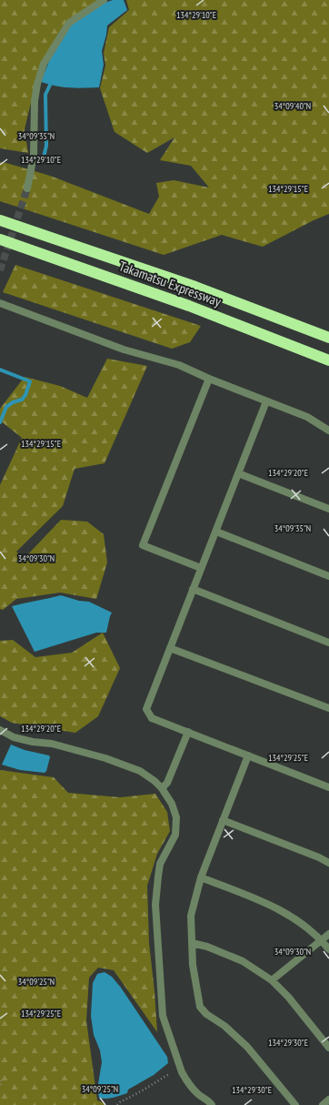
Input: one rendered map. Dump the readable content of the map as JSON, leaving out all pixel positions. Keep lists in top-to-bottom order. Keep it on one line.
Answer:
{"streets":{"highway":["Takamatsu Expressway"]},"coordinates":["134°29'10\"E","34°09'40\"N","34°09'35\"N","134°29'15\"E","134°29'20\"E","34°09'30\"N","134°29'25\"E","34°09'25\"N","134°29'30\"E"]}
